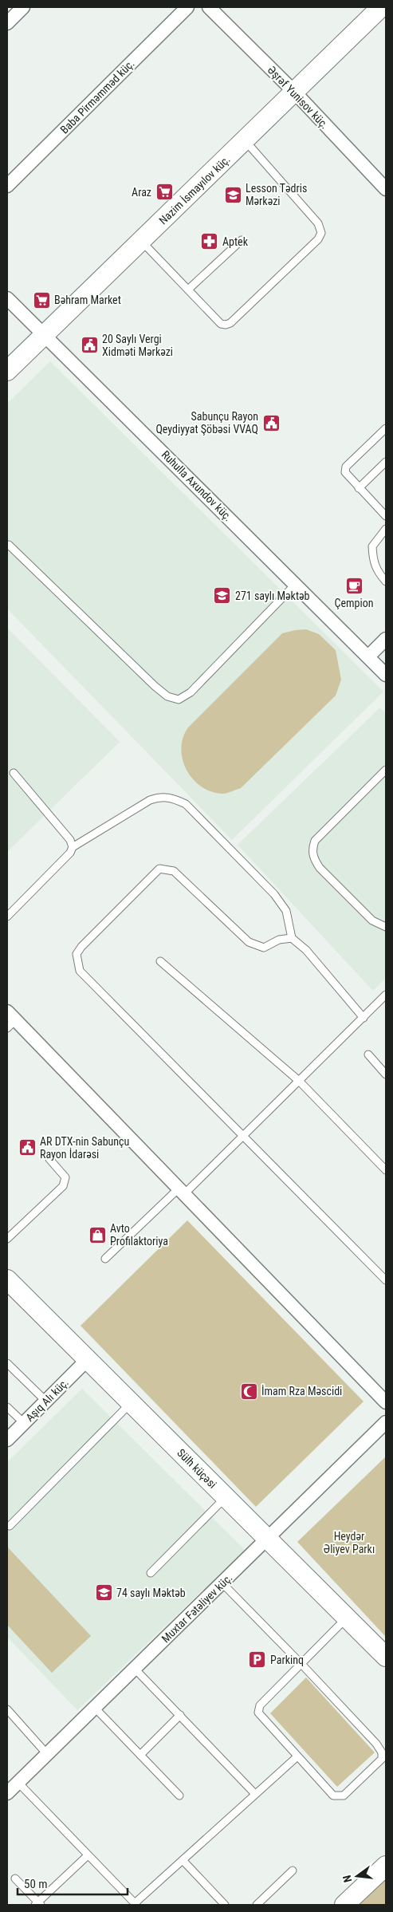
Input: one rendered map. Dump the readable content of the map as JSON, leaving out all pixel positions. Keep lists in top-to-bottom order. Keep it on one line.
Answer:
{"streets":{"street":["Baba Pirməmməd küç.","Əşrəf Yunisov küç.","Nazim İsmayılov küç.","Ruhulla Axundov küç.","Aşıq Alı küç.","Sülh küçəsi","Muxtar Fətəliyev küç."]},"crossings":[["Əşrəf Yunisov küç.","Nazim İsmayılov küç."],["Nazim İsmayılov küç.","Ruhulla Axundov küç."],["Aşıq Alı küç.","Sülh küçəsi"],["Sülh küçəsi","Muxtar Fətəliyev küç."]],"parks":["Heydər Əliyev Parkı"],"places":{"supermarket":["Araz","Bəhram Market"],"school or university":["Lesson Tədris Mərkəzi","271 saylı Məktəb","74 saylı Məktəb"],"pharmacy":["Aptek"],"public building":["20 Saylı Vergi Xidməti Mərkəzi","Sabunçu Rayon Qeydiyyat Şöbəsi VVAQ","AR DTX-nin Sabunçu Rayon İdarəsi"],"cafe":["Çempion"],"shop":["Avto Profilaktoriya"],"mosque":["İmam Rza Məscidi"],"parking":["Parkinq"]},"scale_bar":"50 m","north":"left"}
